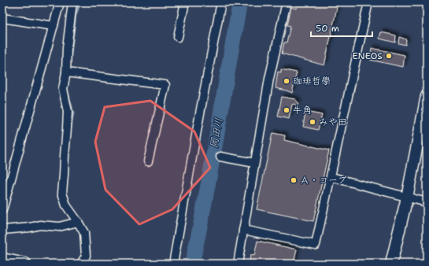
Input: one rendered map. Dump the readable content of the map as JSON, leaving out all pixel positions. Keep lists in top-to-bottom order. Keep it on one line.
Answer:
{"water":["岡田川"],"places":["ENEOS","珈琲哲學","牛角","みや田","Ａ・コープ"],"scale_bar":"50 m"}
